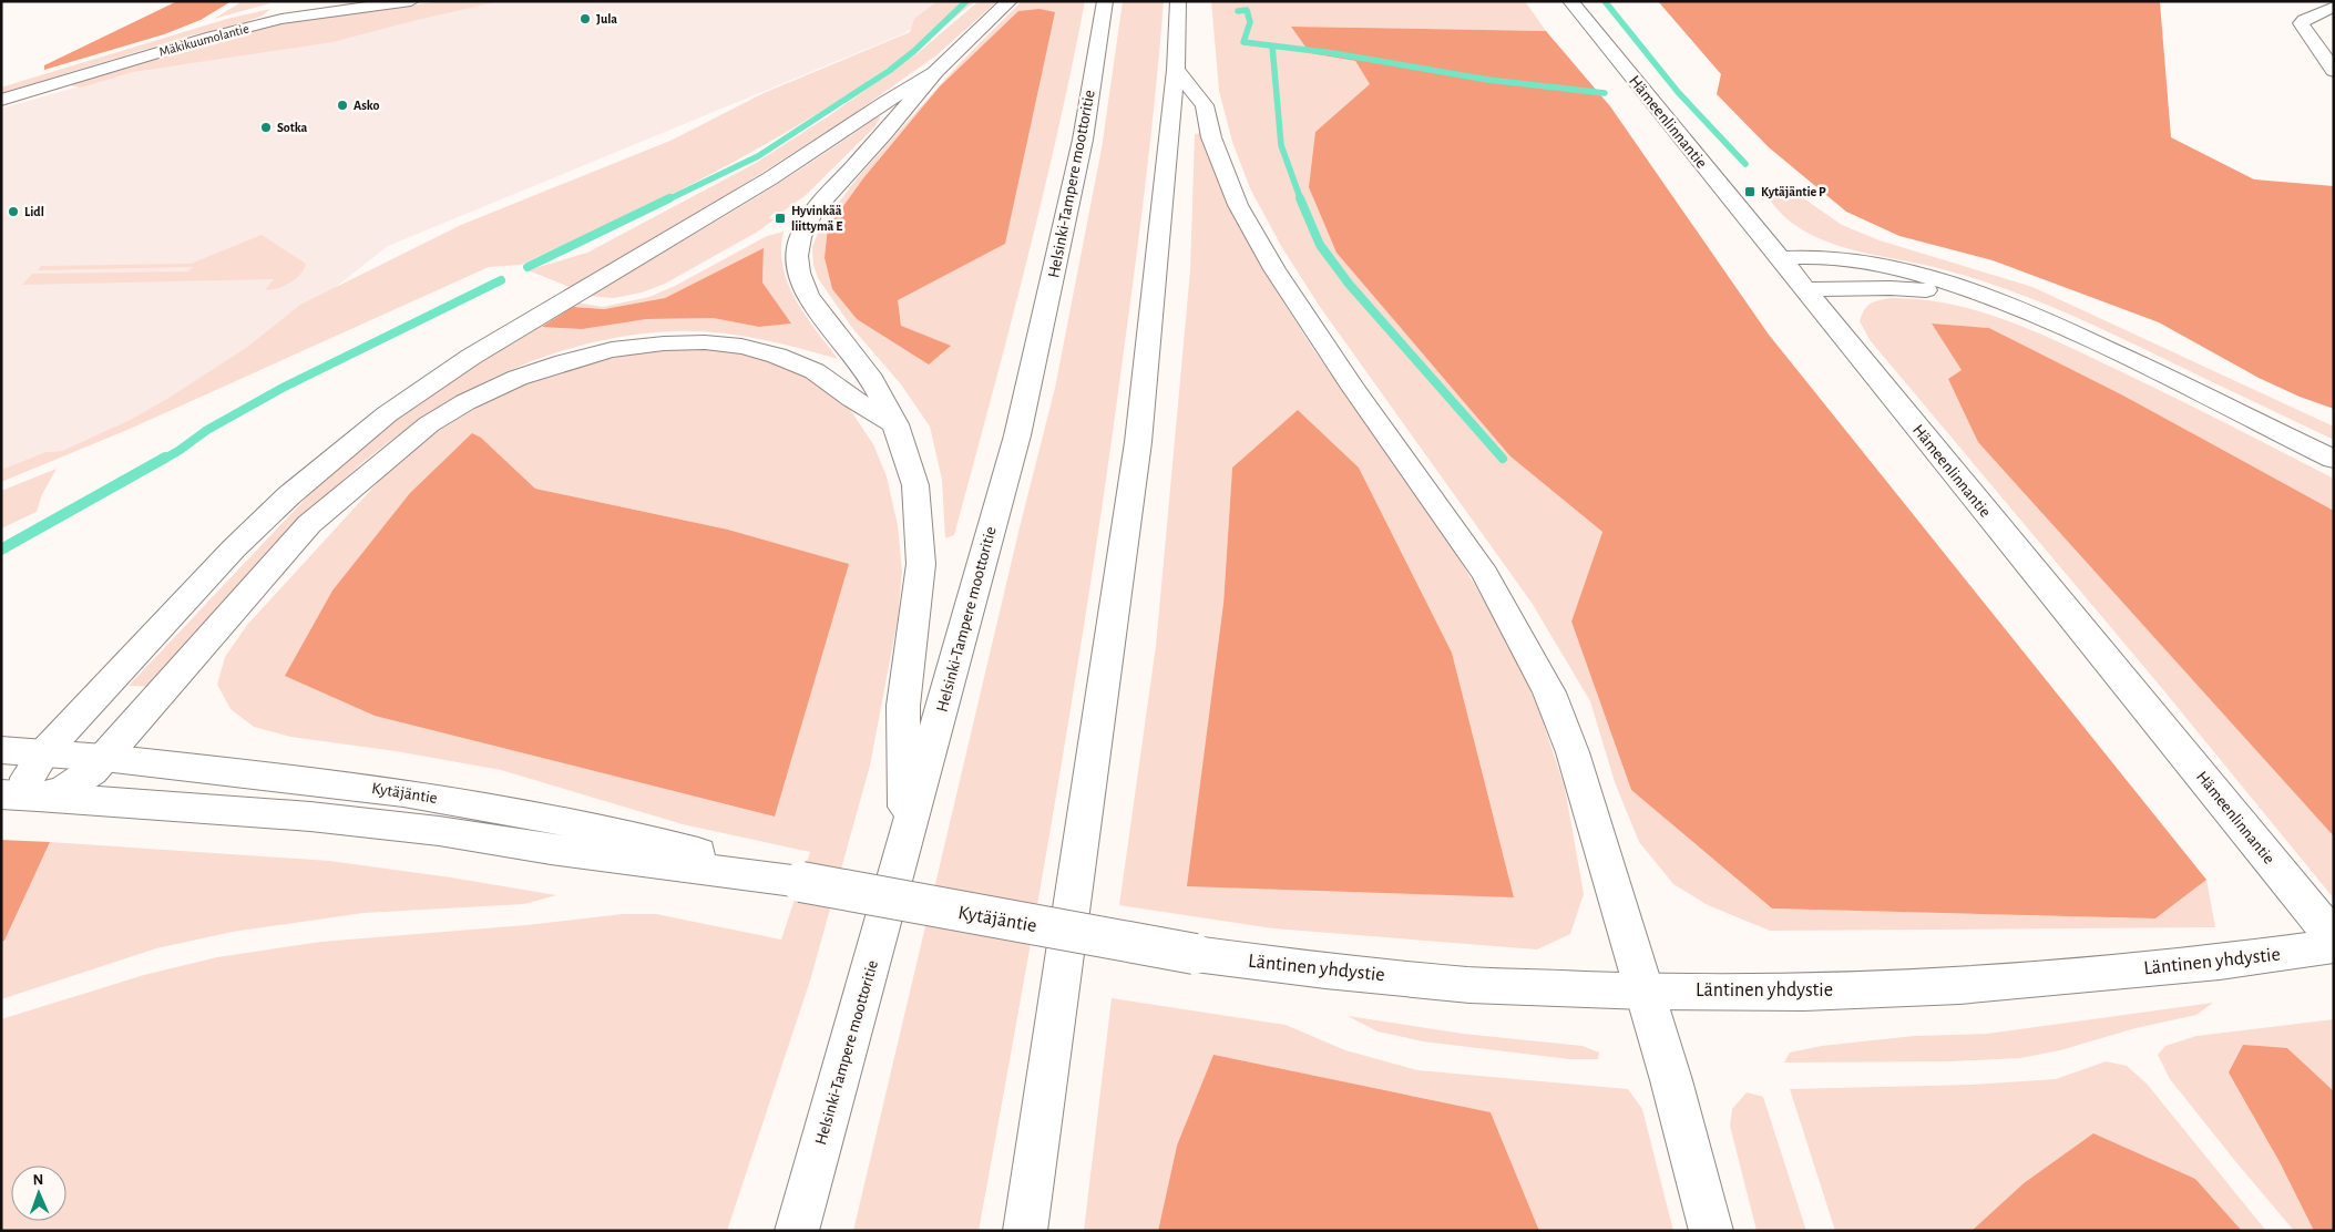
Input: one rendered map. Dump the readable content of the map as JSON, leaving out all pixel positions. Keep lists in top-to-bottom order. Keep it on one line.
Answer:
{"streets":{"main road":["Mäkikuumolantie","Hämeenlinnantie","Helsinki-Tampere moottoritie","Kytäjäntie","Läntinen yhdystie"]},"crossings":[["Kytäjäntie","Läntinen yhdystie"]],"places":{"other":["Jula","Asko","Sotka","Lidl"],"transit":["Kytäjäntie P","Hyvinkää liittymä E"]},"north":"top"}
